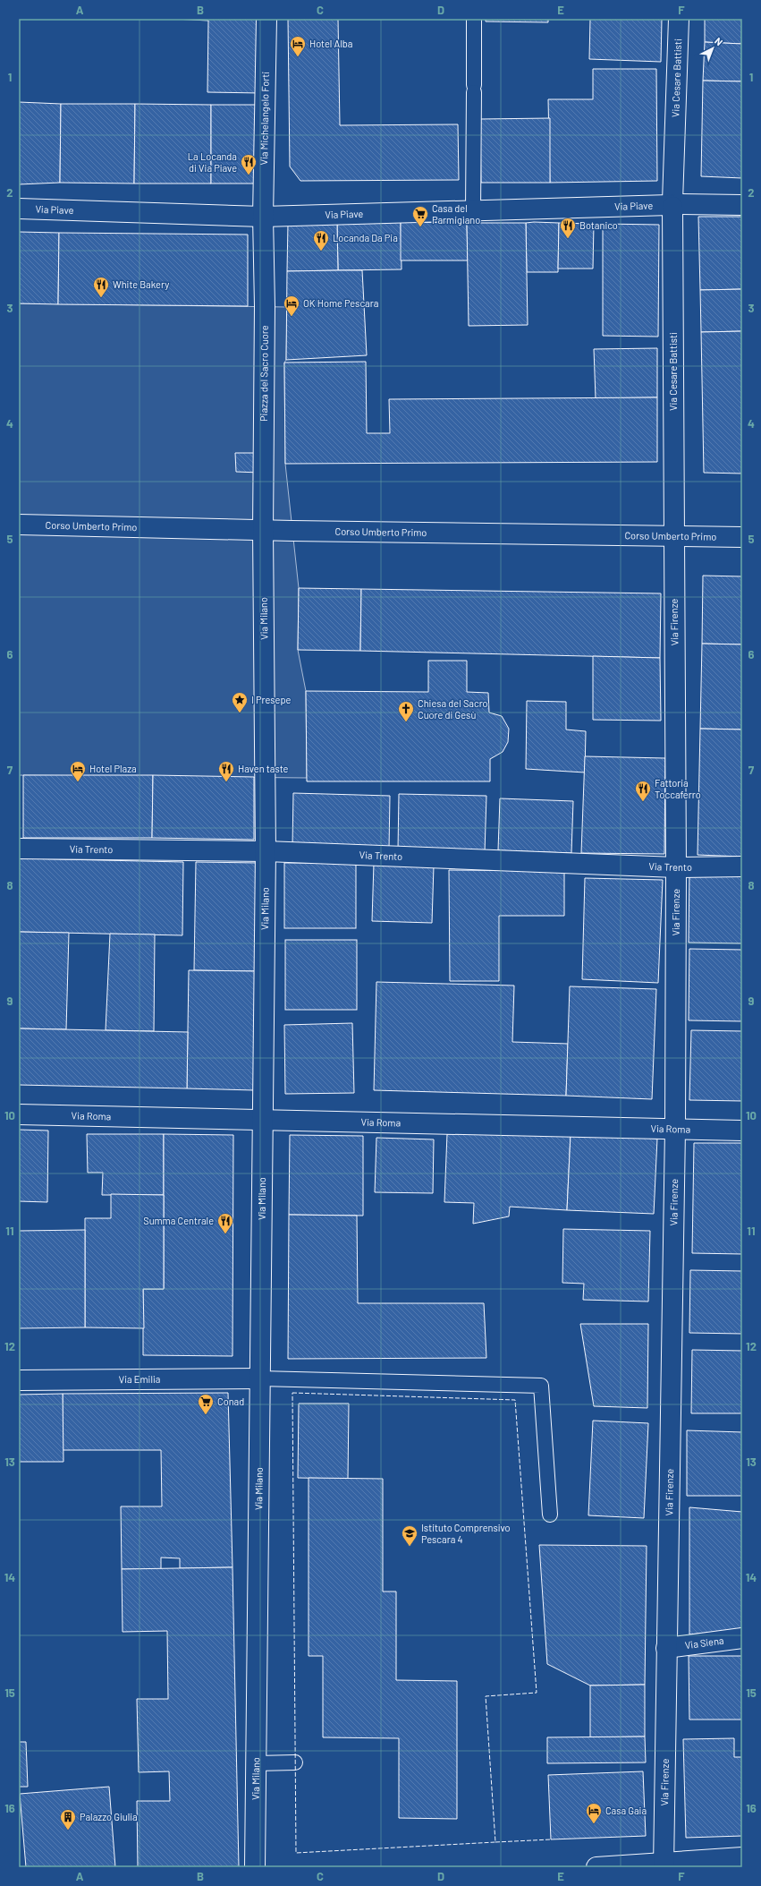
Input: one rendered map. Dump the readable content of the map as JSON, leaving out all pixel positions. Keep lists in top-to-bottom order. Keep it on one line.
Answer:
{"streets":{"street":["Via Cesare Battisti","Via Michelangelo Forti","Via Piave","Piazza del Sacro Cuore","Corso Umberto Primo","Via Milano","Via Firenze","Via Trento","Via Roma","Via Emilia","Via Siena"]},"crossings":[["Via Cesare Battisti","Via Piave"],["Via Cesare Battisti","Corso Umberto Primo"],["Via Cesare Battisti","Via Firenze"],["Via Michelangelo Forti","Via Piave"],["Via Michelangelo Forti","Piazza del Sacro Cuore"],["Via Piave","Piazza del Sacro Cuore"],["Piazza del Sacro Cuore","Corso Umberto Primo"],["Piazza del Sacro Cuore","Via Milano"],["Corso Umberto Primo","Via Milano"],["Corso Umberto Primo","Via Firenze"],["Via Milano","Via Trento"],["Via Milano","Via Roma"],["Via Milano","Via Emilia"],["Via Firenze","Via Trento"],["Via Firenze","Via Roma"],["Via Firenze","Via Siena"]],"places":{"hotel":["Hotel Alba","OK Home Pescara","Hotel Plaza","Casa Gaia"],"restaurant":["La Locanda di Via Piave","Botanico","Locanda Da Pia","White Bakery","Haven taste","Fattoria Toccaferro","Summa Centrale"],"supermarket":["Casa del Parmigiano","Conad"],"place":["I Presepe"],"church":["Chiesa del Sacro Cuore di Gesù"],"school or university":["Istituto Comprensivo Pescara 4"],"building":["Palazzo Giulia"]},"north":"top right","grid":{"columns":["A","B","C","D","E","F"],"rows":["1","2","3","4","5","6","7","8","9","10","11","12","13","14","15","16"]}}
